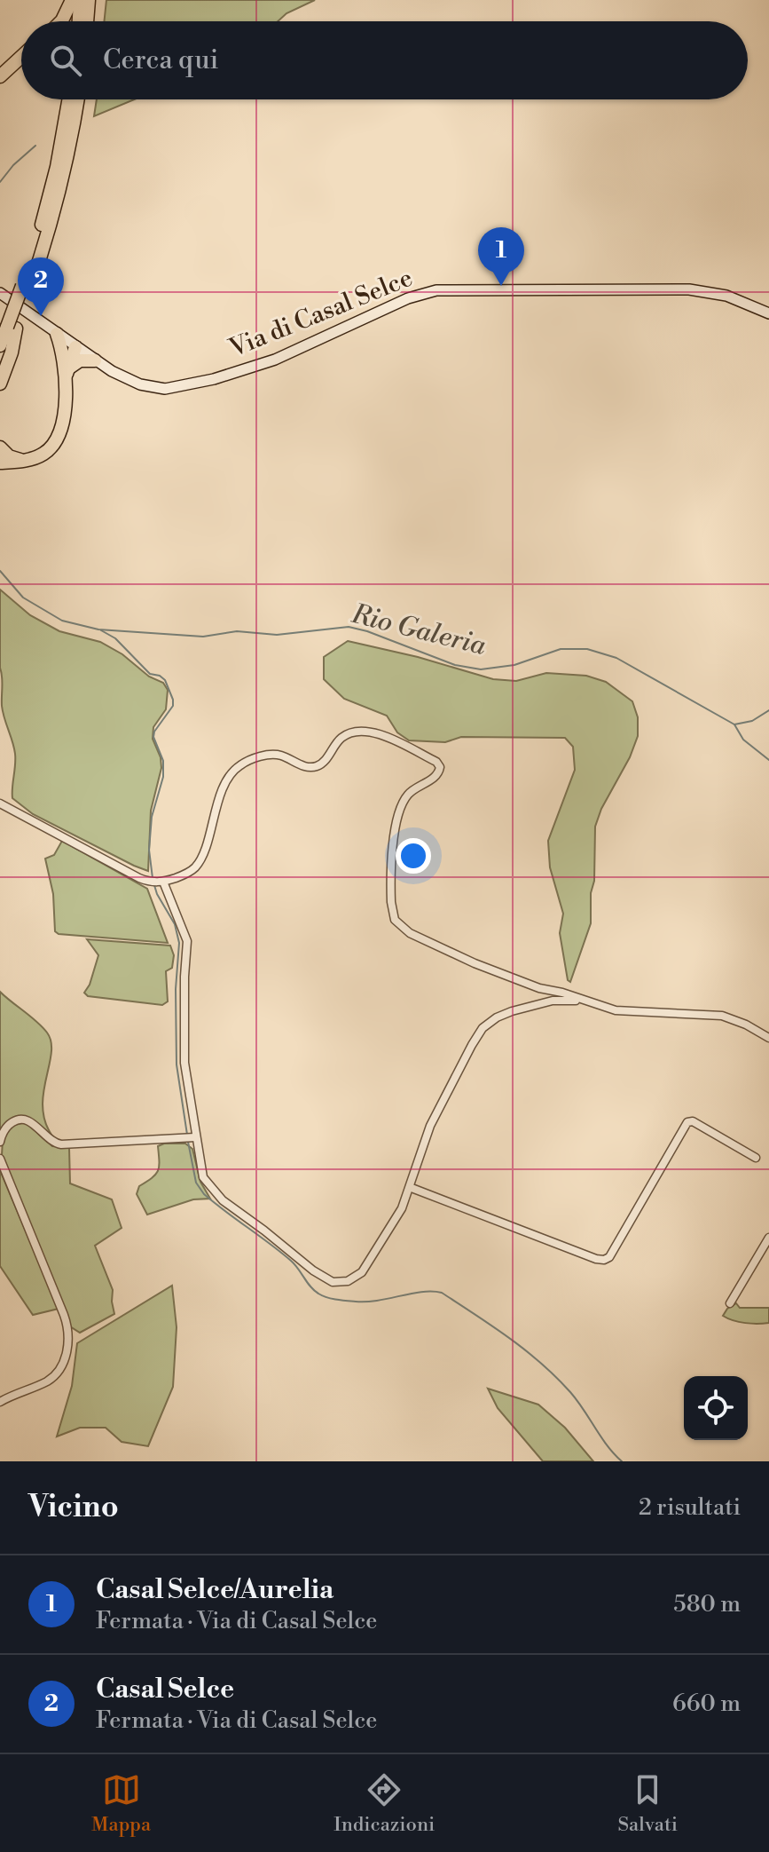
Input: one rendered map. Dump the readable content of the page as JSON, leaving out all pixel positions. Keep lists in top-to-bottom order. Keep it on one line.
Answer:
{"streets":{"main road":["Via di Casal Selce"]},"water":["Rio Galeria"],"page":{"search":"Cerca qui","pins":["1","2"],"heading":["Vicino","2 risultati"],"list":[{"mark":"1","name":"Casal Selce/Aurelia","note":"Fermata · Via di Casal Selce","value":"580 m"},{"mark":"2","name":"Casal Selce","note":"Fermata · Via di Casal Selce","value":"660 m"}],"nav":["Mappa","Indicazioni","Salvati"]}}
